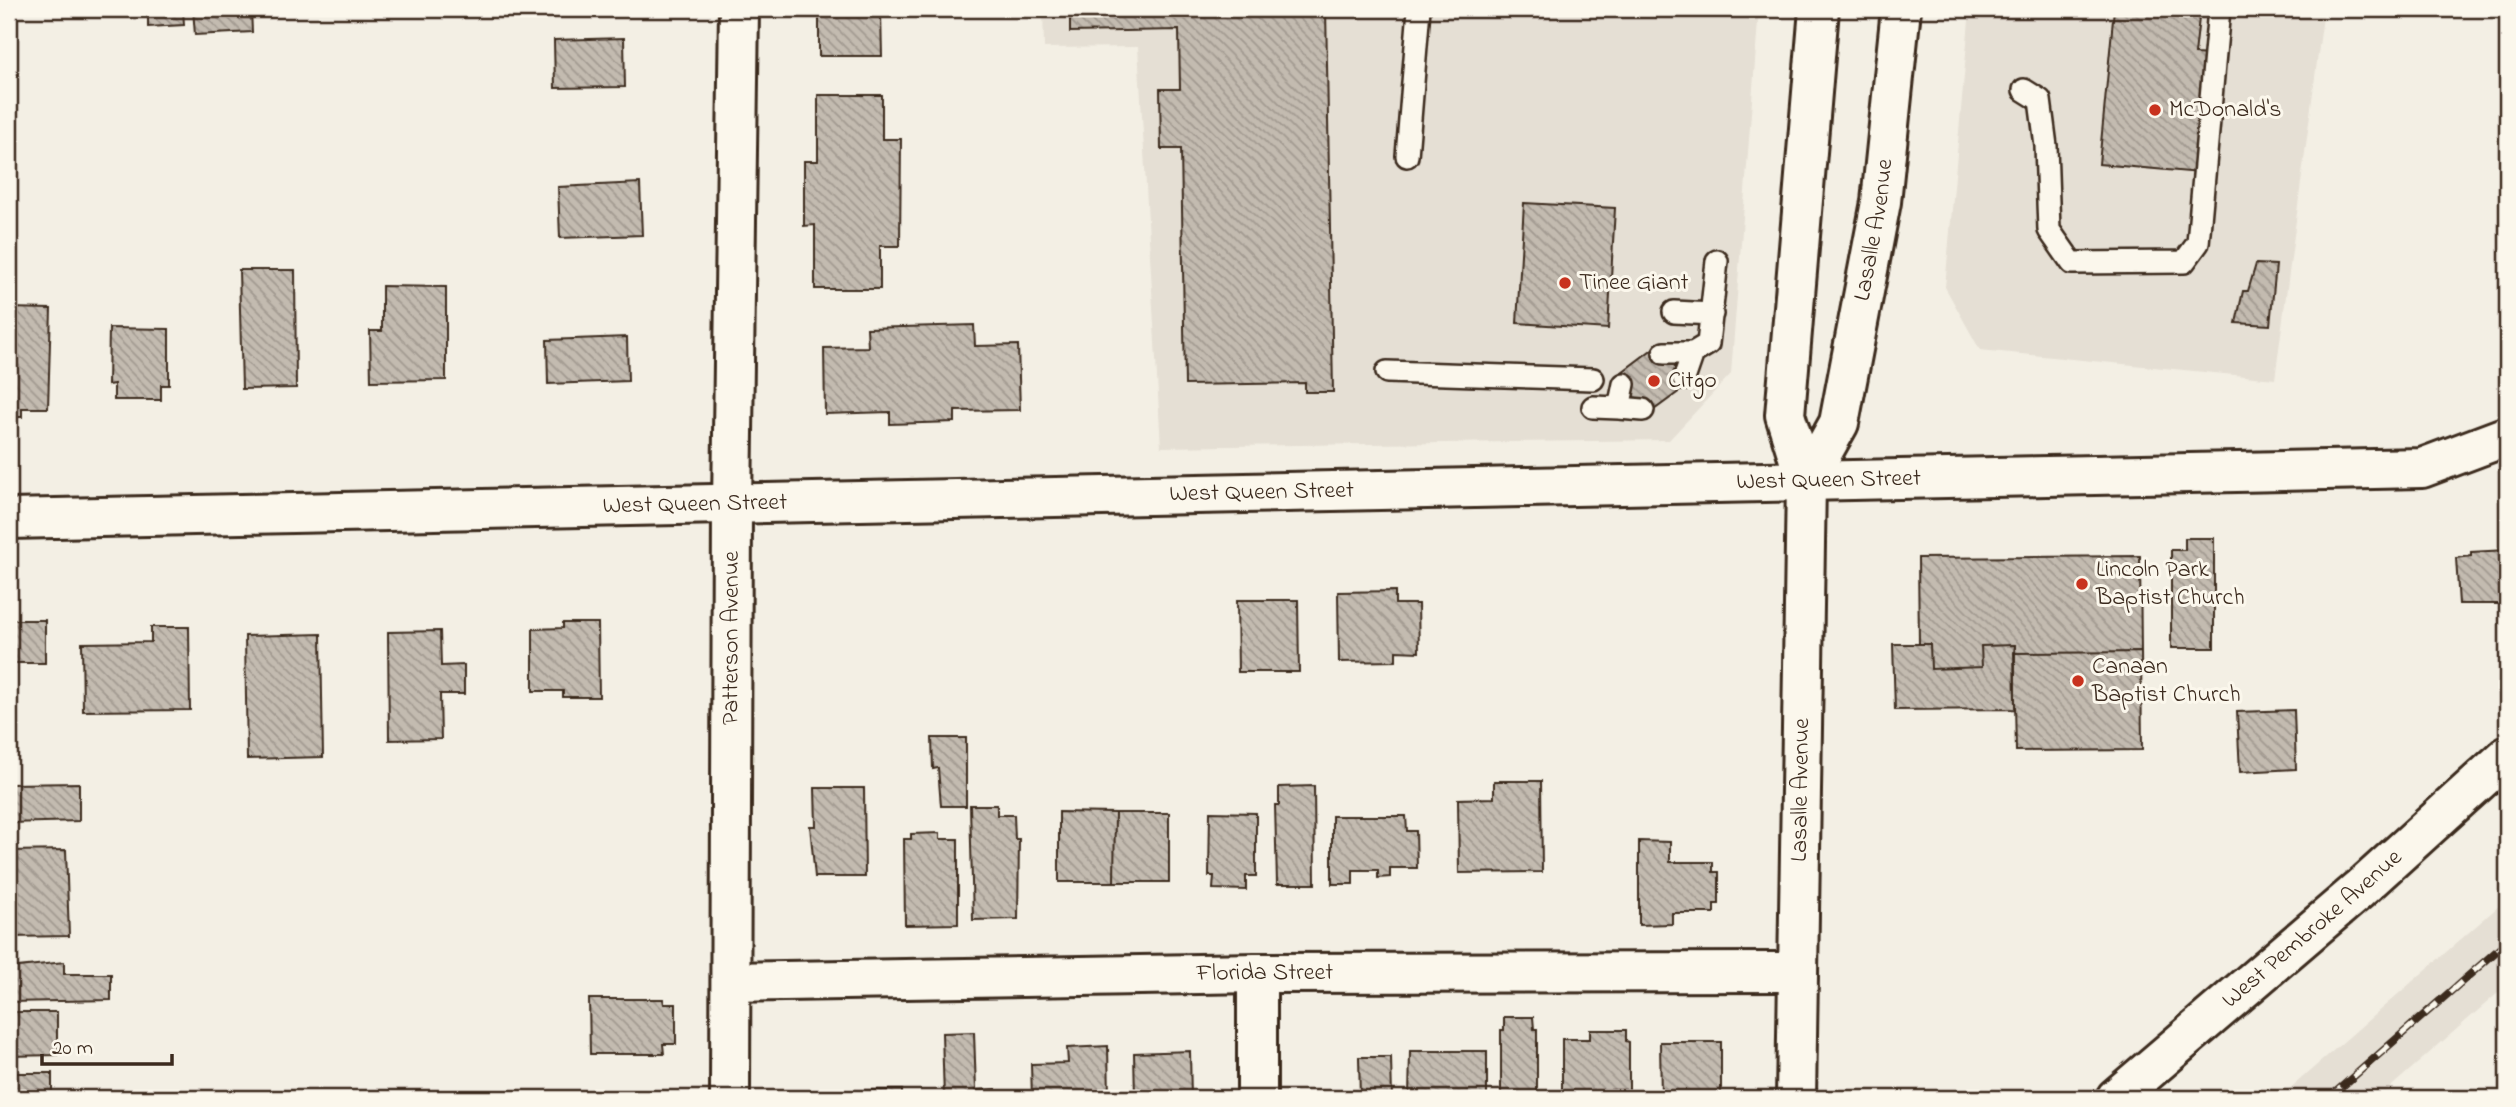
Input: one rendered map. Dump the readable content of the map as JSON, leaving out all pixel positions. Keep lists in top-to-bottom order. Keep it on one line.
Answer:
{"streets":{"street":["Lasalle Avenue","West Queen Street","Patterson Avenue","West Pembroke Avenue","Florida Street"]},"crossings":[["Lasalle Avenue","West Queen Street"],["Lasalle Avenue","Florida Street"],["West Queen Street","Patterson Avenue"],["Patterson Avenue","Florida Street"]],"places":["McDonald's","Tinee Giant","Citgo","Lincoln Park Baptist Church","Canaan Baptist Church"],"scale_bar":"20 m"}
